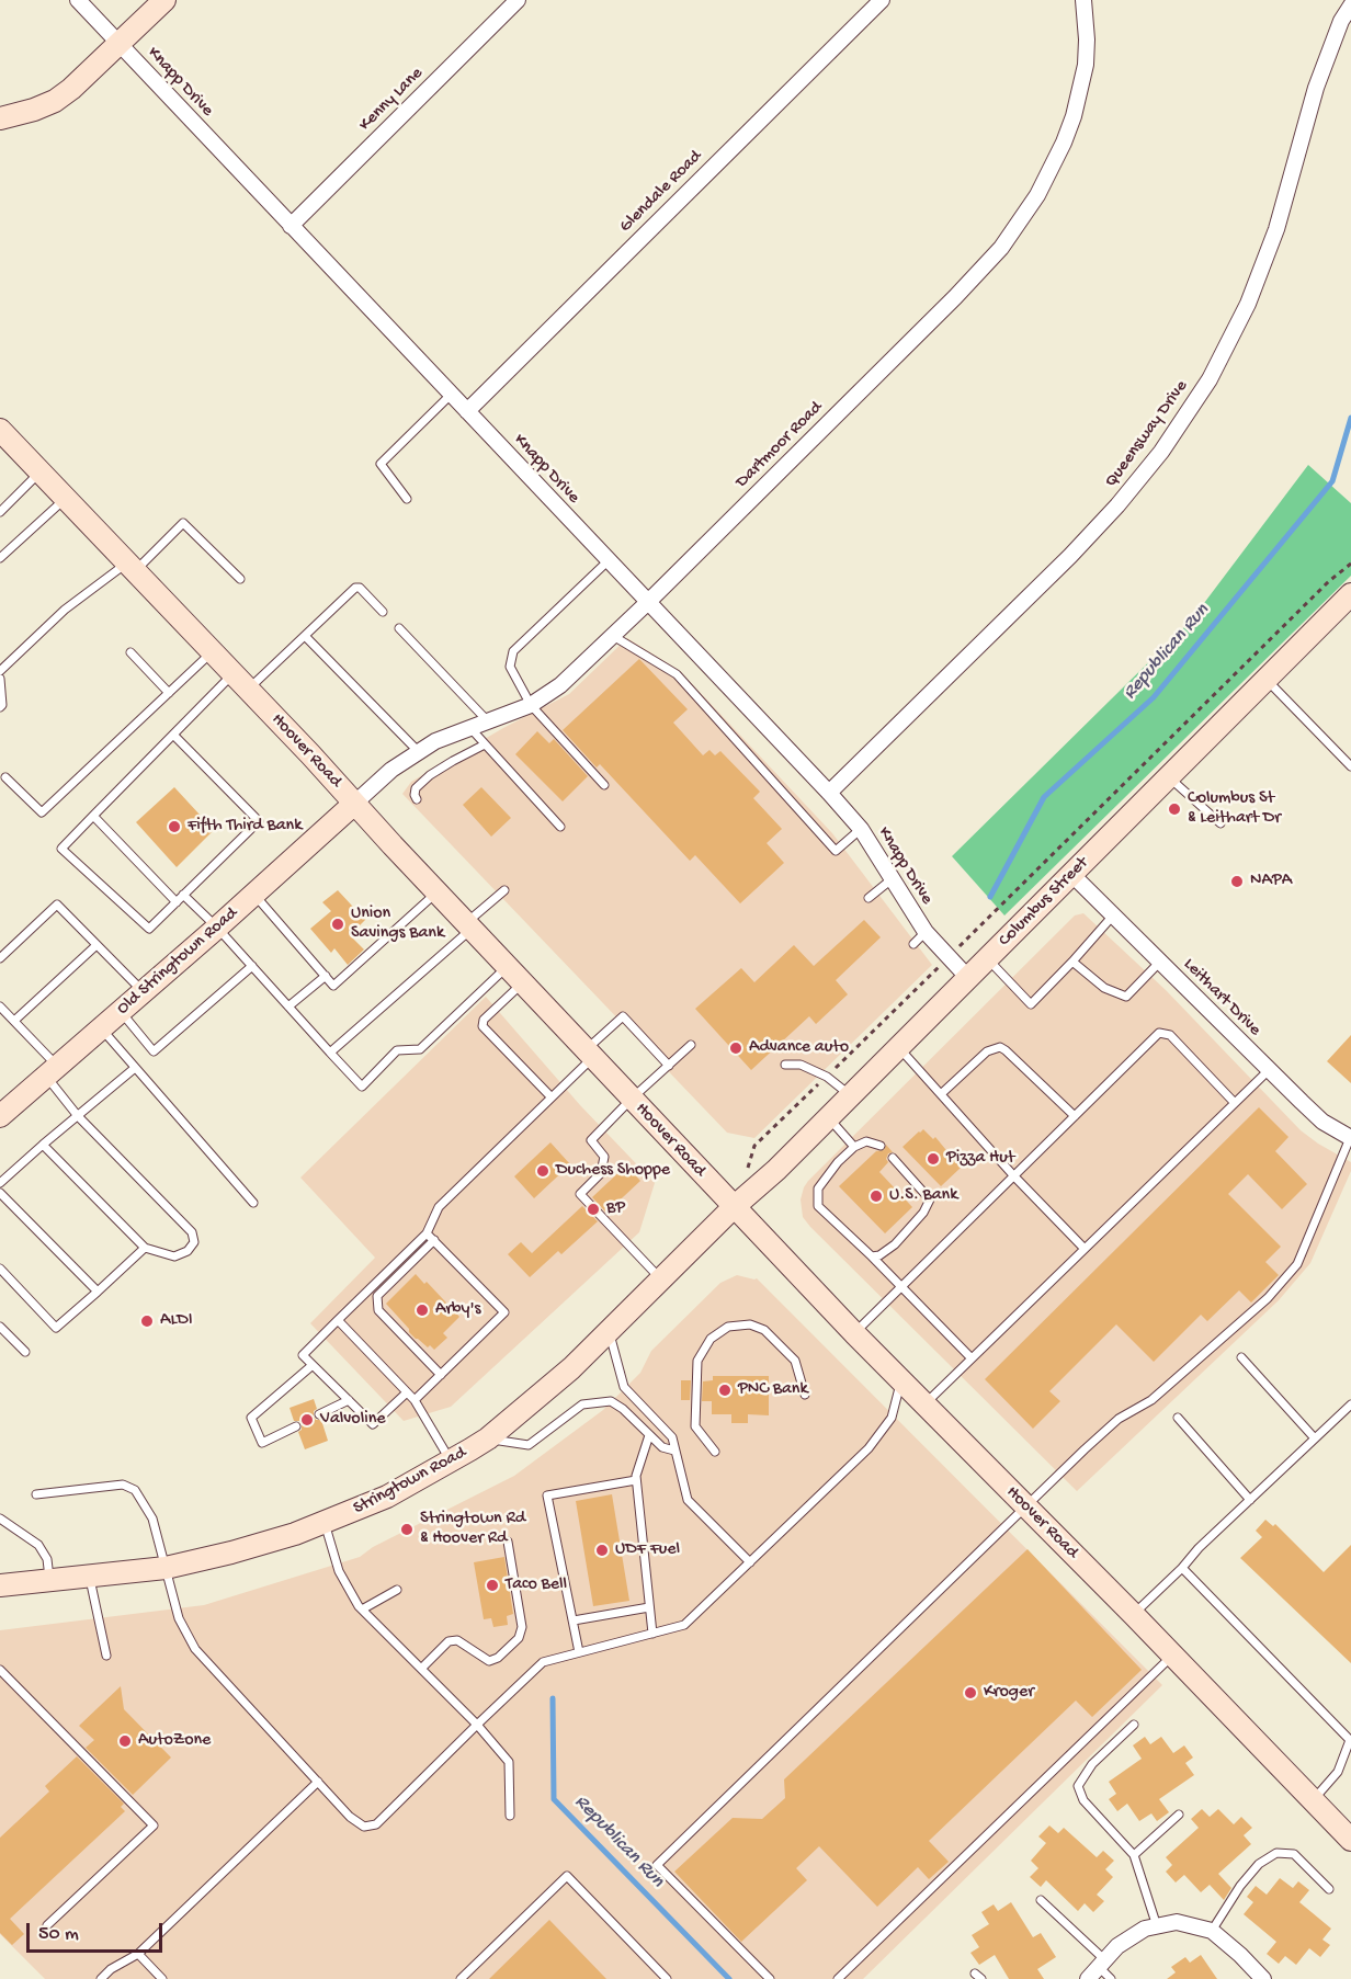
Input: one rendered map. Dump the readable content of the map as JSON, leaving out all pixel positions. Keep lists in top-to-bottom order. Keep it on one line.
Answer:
{"streets":{"main road":["Hoover Road","Columbus Street","Old Stringtown Road","Stringtown Road"],"street":["Knapp Drive","Kenny Lane","Glendale Road","Queensway Drive","Dartmoor Road","Leithart Drive"]},"crossings":[["Knapp Drive","Kenny Lane"],["Knapp Drive","Glendale Road"],["Knapp Drive","Queensway Drive"],["Knapp Drive","Dartmoor Road"],["Knapp Drive","Columbus Street"],["Dartmoor Road","Hoover Road"],["Dartmoor Road","Old Stringtown Road"],["Hoover Road","Columbus Street"],["Hoover Road","Old Stringtown Road"],["Hoover Road","Stringtown Road"],["Columbus Street","Leithart Drive"],["Columbus Street","Stringtown Road"]],"water":["Republican Run"],"places":["Columbus St & Leithart Dr","Fifth Third Bank","NAPA","Union Savings Bank","Advance auto","Pizza Hut","Duchess Shoppe","U.S. Bank","BP","Arby's","ALDI","PNC Bank","Valvoline","Stringtown Rd & Hoover Rd","UDF Fuel","Taco Bell","Kroger","AutoZone"],"scale_bar":"50 m"}
